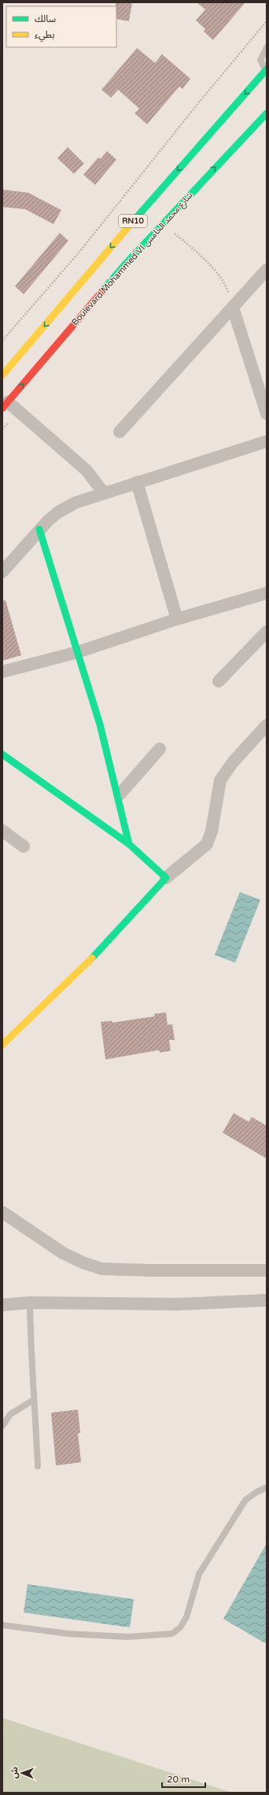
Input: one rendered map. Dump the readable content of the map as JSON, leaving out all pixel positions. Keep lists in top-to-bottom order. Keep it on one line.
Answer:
{"streets":{"main road":["RN10","Boulevard Mohammed VI شارع محمد الخامس"]},"legend":["سالك","بطيء"],"scale_bar":"20 m","north":"left"}
